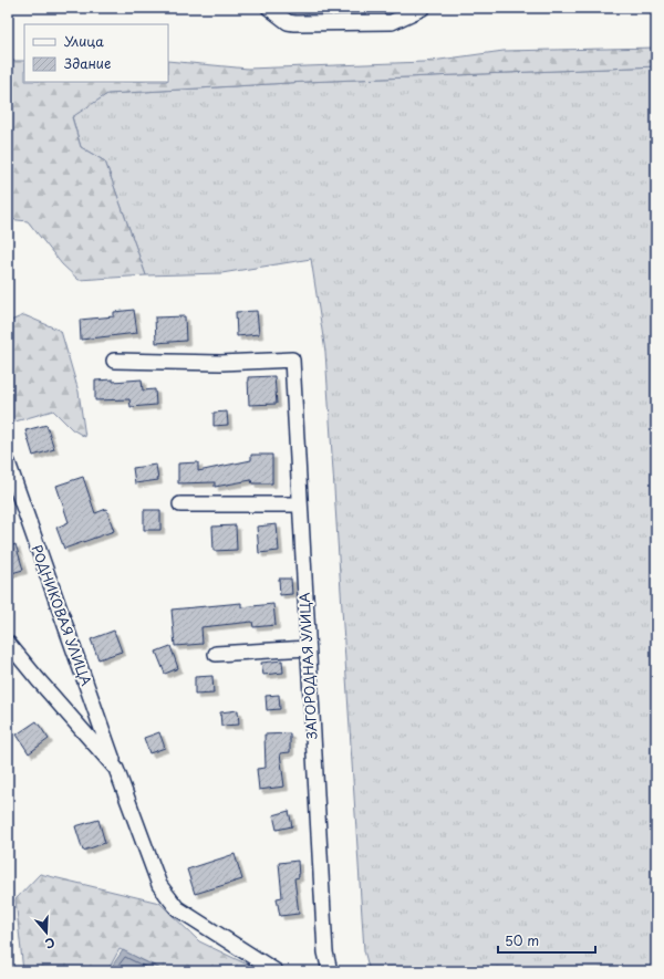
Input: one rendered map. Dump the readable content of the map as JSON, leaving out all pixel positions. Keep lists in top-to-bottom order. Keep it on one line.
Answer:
{"streets":{"street":["РОДНИКОВАЯ УЛИЦА","ЗАГОРОДНАЯ УЛИЦА"]},"legend":["Улица","Здание"],"scale_bar":"50 m","north":"bottom"}
